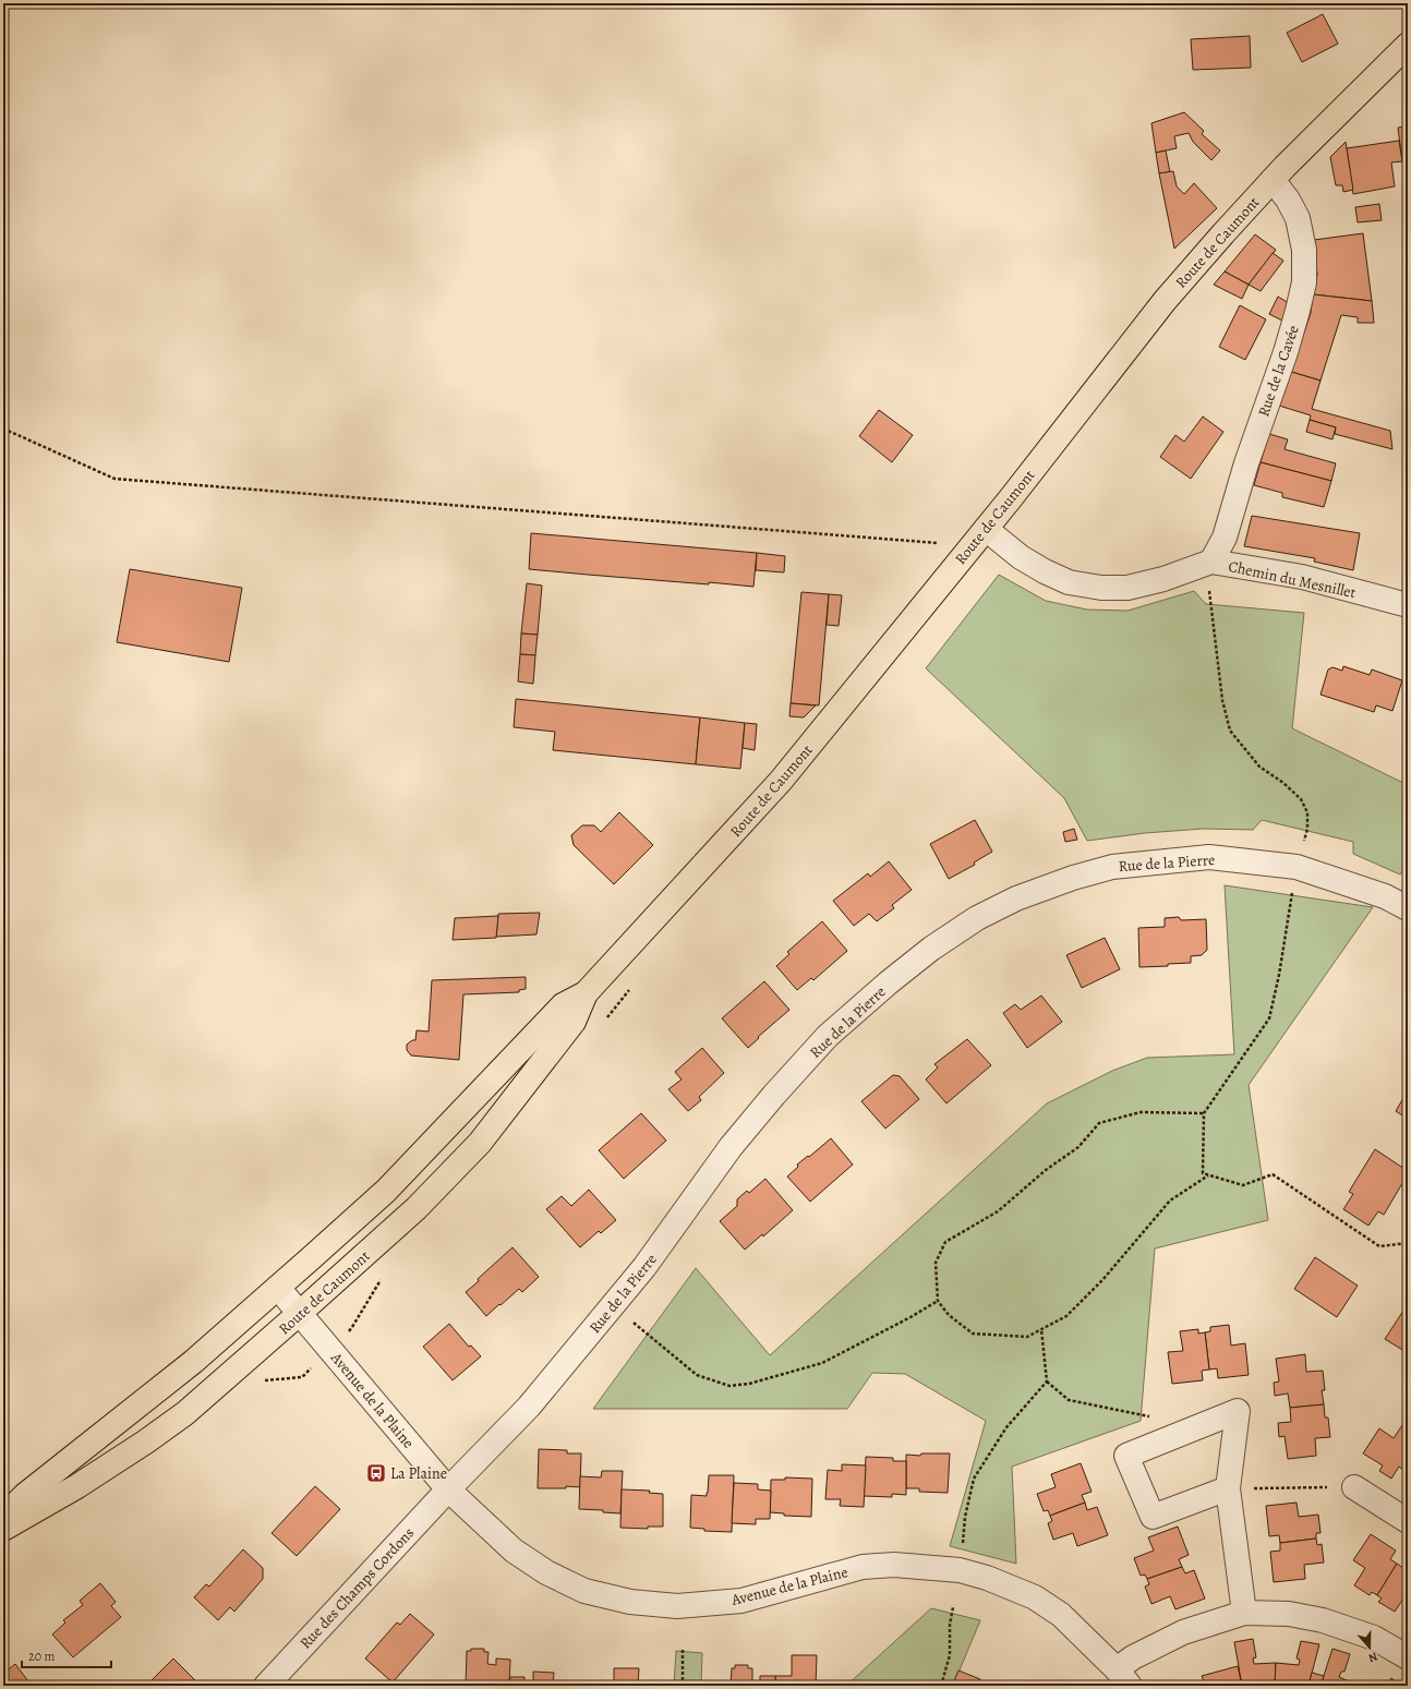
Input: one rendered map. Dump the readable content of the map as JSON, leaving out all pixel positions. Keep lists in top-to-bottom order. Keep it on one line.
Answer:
{"streets":{"main road":["Route de Caumont"],"street":["Rue de la Cavée","Chemin du Mesnillet","Rue de la Pierre","Avenue de la Plaine","Rue des Champs Cordons"]},"crossings":[["Route de Caumont","Rue de la Cavée"],["Route de Caumont","Chemin du Mesnillet"],["Route de Caumont","Avenue de la Plaine"],["Rue de la Cavée","Chemin du Mesnillet"],["Rue de la Pierre","Avenue de la Plaine"],["Rue de la Pierre","Rue des Champs Cordons"],["Avenue de la Plaine","Rue des Champs Cordons"]],"places":{"bus stop":["La Plaine"]},"scale_bar":"20 m","north":"bottom"}
